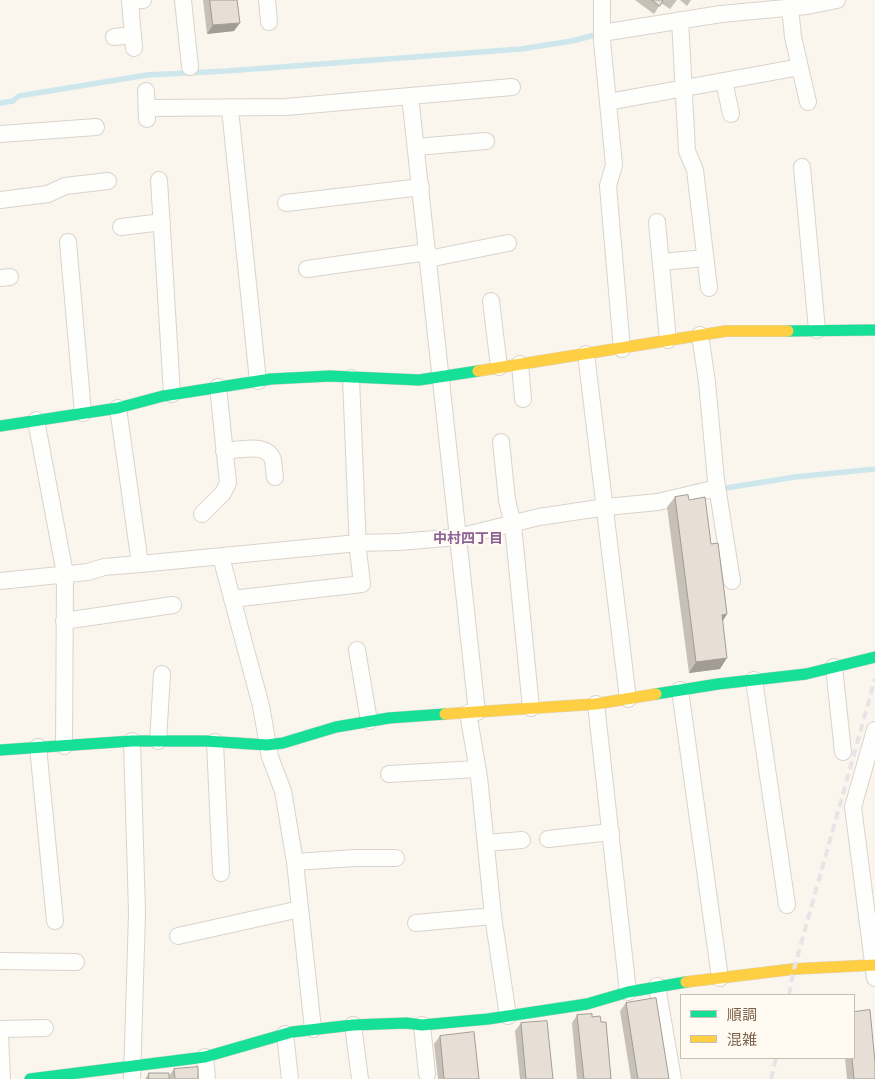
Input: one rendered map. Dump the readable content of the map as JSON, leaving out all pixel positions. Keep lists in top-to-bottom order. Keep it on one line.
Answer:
{"districts":["中村四丁目"],"legend":["順調","混雑"]}
